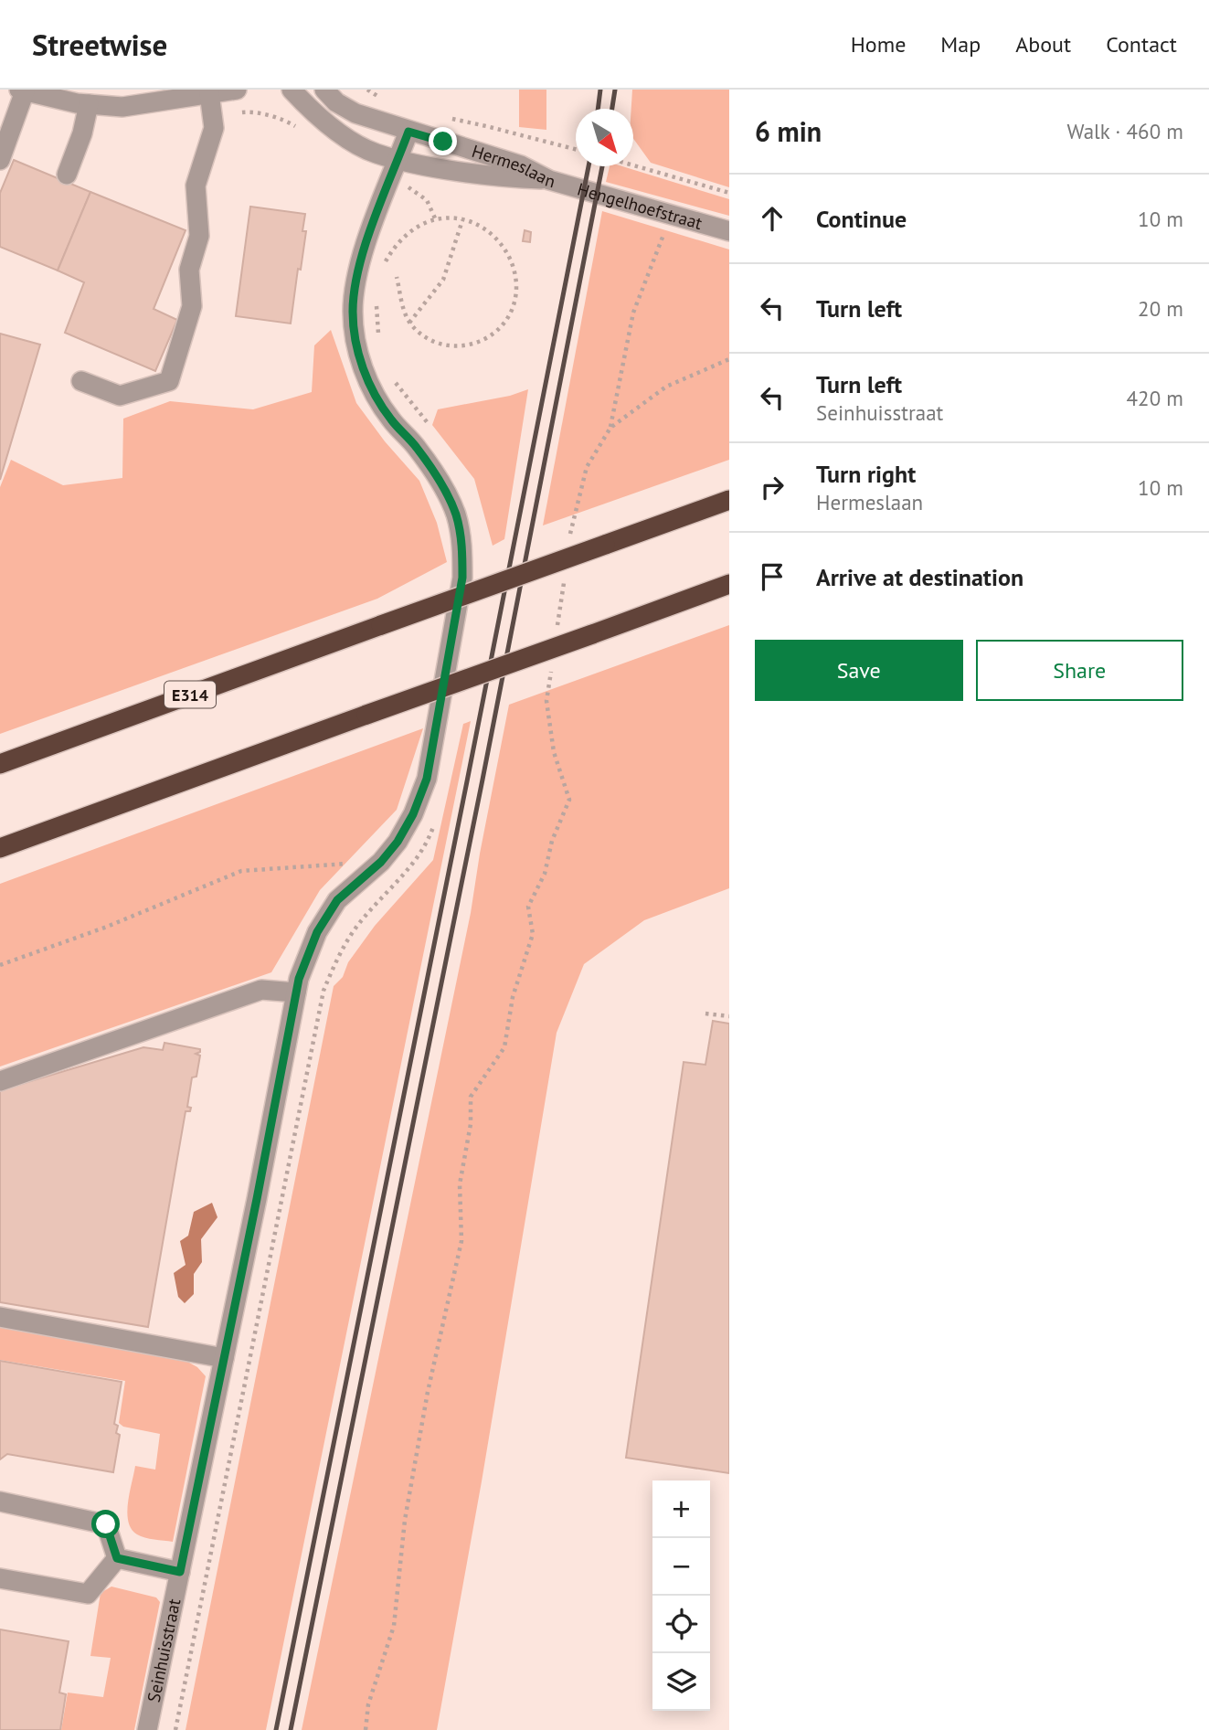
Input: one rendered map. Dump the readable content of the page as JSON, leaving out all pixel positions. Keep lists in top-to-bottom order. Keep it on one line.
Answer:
{"streets":{"highway":["E314"],"street":["Hermeslaan","Hengelhoefstraat","Seinhuisstraat"]},"crossings":[["Hermeslaan","Hengelhoefstraat"],["Hermeslaan","Seinhuisstraat"]],"north":"bottom right","page":{"header":"Streetwise","nav":["Home","Map","About","Contact"],"heading":["6 min","Walk · 460 m"],"list":[["Continue","10 m"],["Turn left","20 m"],["Turn left","Seinhuisstraat","420 m"],["Turn right","Hermeslaan","10 m"],"Arrive at destination"],"buttons":["Save","Share"],"map_buttons":["+","−"]}}
